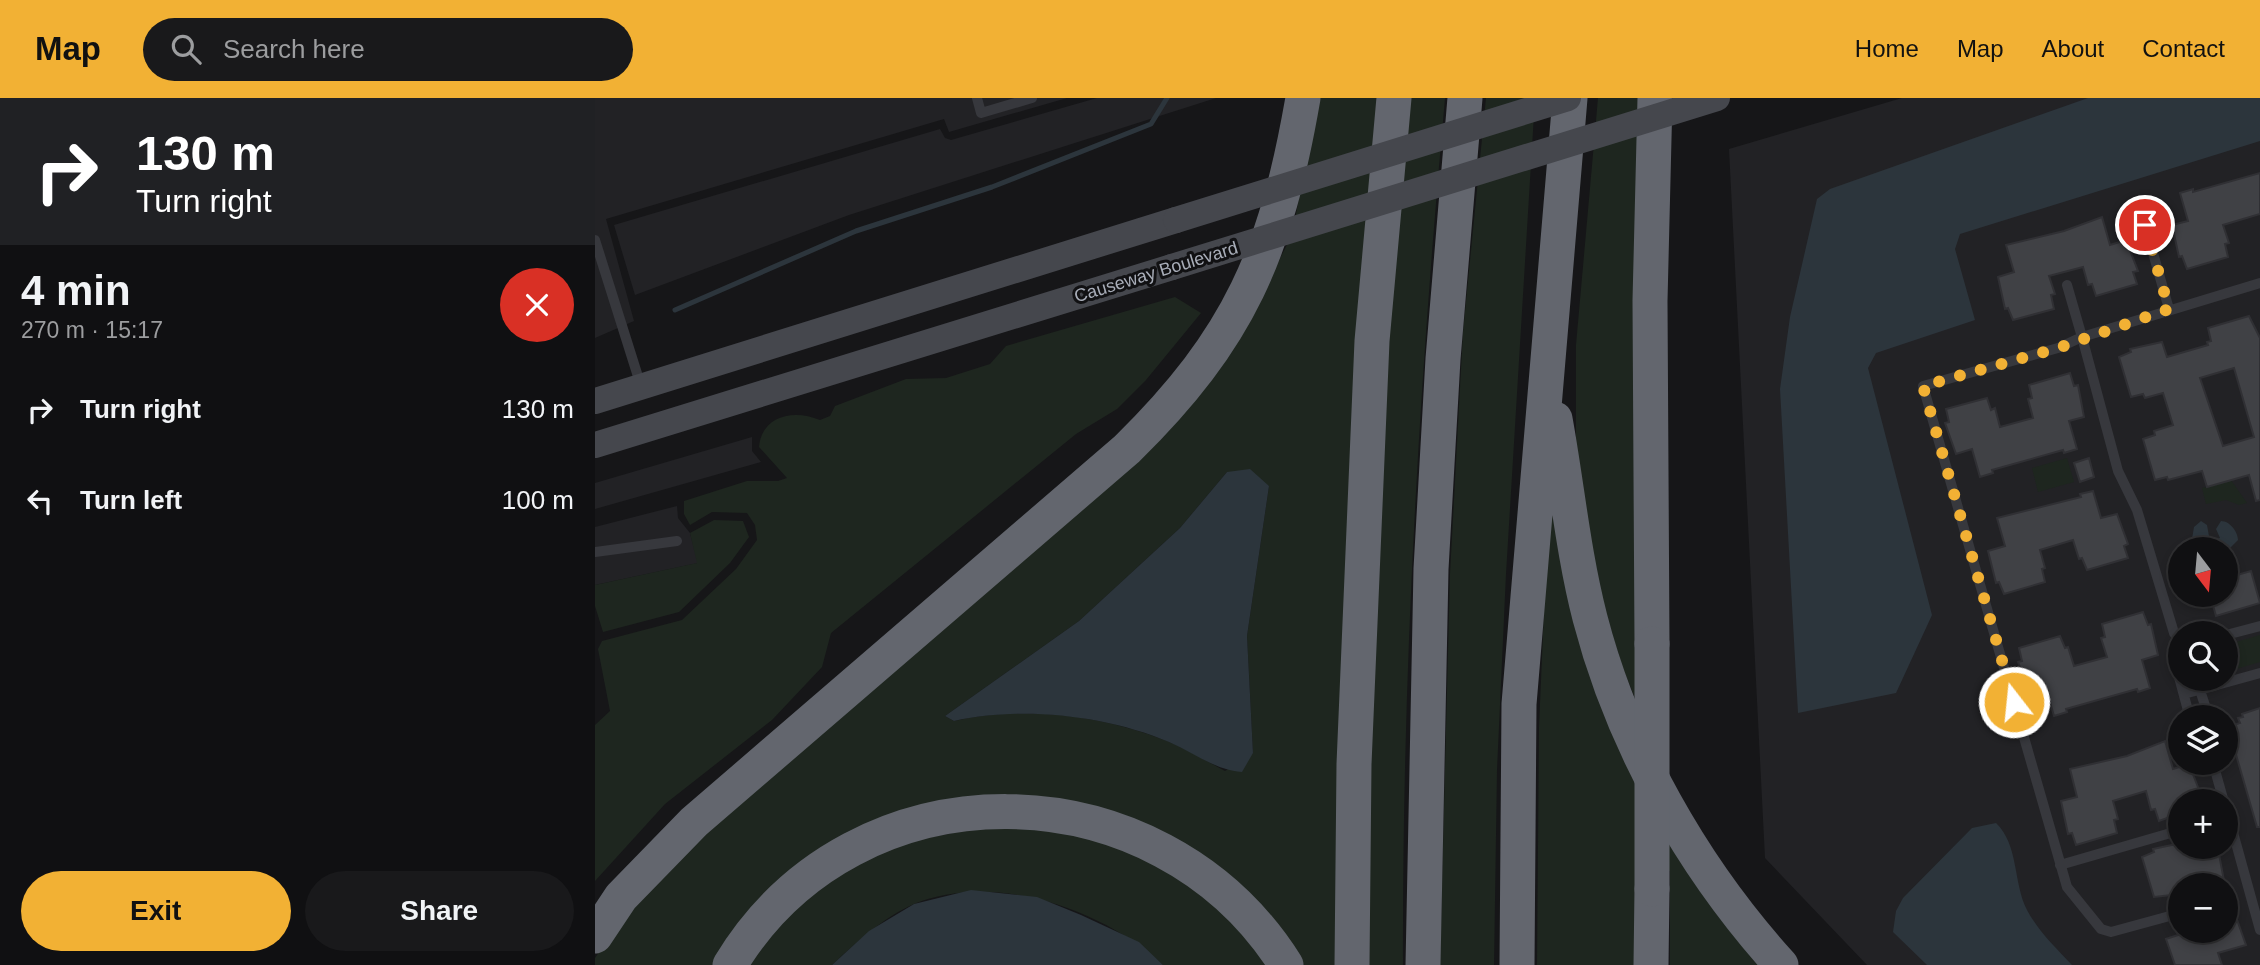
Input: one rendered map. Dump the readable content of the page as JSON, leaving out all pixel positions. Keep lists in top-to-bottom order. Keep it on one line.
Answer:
{"streets":{"main road":["Causeway Boulevard"]},"north":"bottom","page":{"header":"Map","search":"Search here","nav":["Home","Map","About","Contact"],"turn":["130 m","Turn right"],"heading":["4 min","270 m · 15:17"],"list":[{"name":"Turn right","value":"130 m"},{"name":"Turn left","value":"100 m"}],"map_buttons":["+","−"],"buttons":["Exit","Share"]}}
